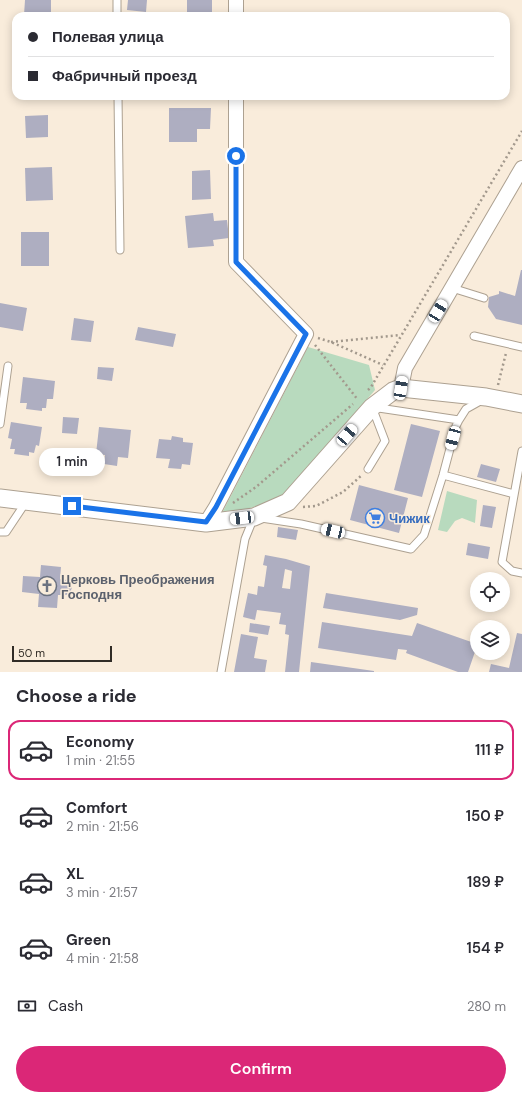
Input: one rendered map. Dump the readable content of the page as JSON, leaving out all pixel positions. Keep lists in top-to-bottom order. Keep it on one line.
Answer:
{"places":{"supermarket":["Чижик"],"church":["Церковь Преображения Господня"]},"scale_bar":"50 m","page":{"banner":["Полевая улица","Фабричный проезд"],"bubble":"1 min","scale":"50 m","heading":"Choose a ride","list":[{"name":"Economy","note":"1 min · 21:55","value":"111 ₽"},{"name":"Comfort","note":"2 min · 21:56","value":"150 ₽"},{"name":"XL","note":"3 min · 21:57","value":"189 ₽"},{"name":"Green","note":"4 min · 21:58","value":"154 ₽"}],"pay":["Cash","280 m"],"buttons":"Confirm"}}
